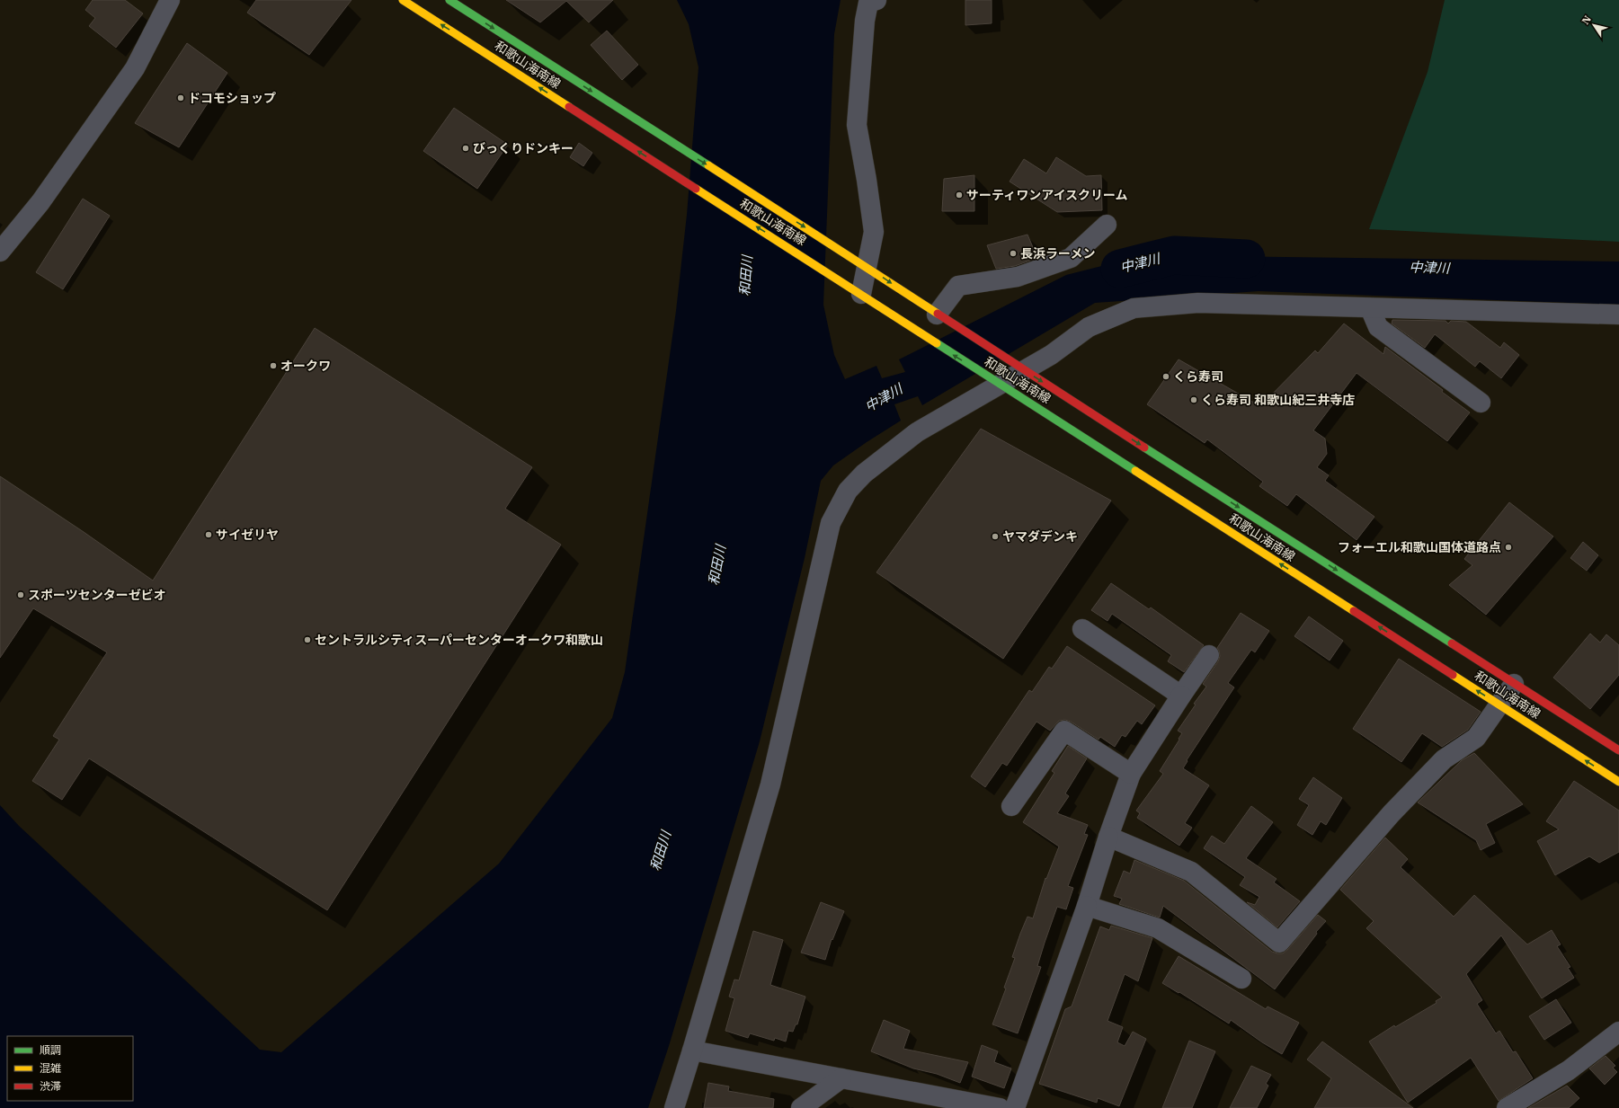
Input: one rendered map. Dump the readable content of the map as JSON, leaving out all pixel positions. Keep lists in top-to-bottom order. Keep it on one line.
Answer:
{"streets":{"main road":["和歌山海南線"]},"water":["中津川","和田川"],"places":["ドコモショップ","びっくりドンキー","サーティワンアイスクリーム","長浜ラーメン","オークワ","くら寿司","くら寿司 和歌山紀三井寺店","サイゼリヤ","ヤマダデンキ","フォーエル和歌山国体道路点","スポーツセンターゼビオ","セントラルシティスーパーセンターオークワ和歌山"],"legend":["順調","混雑","渋滞"],"north":"top left"}
